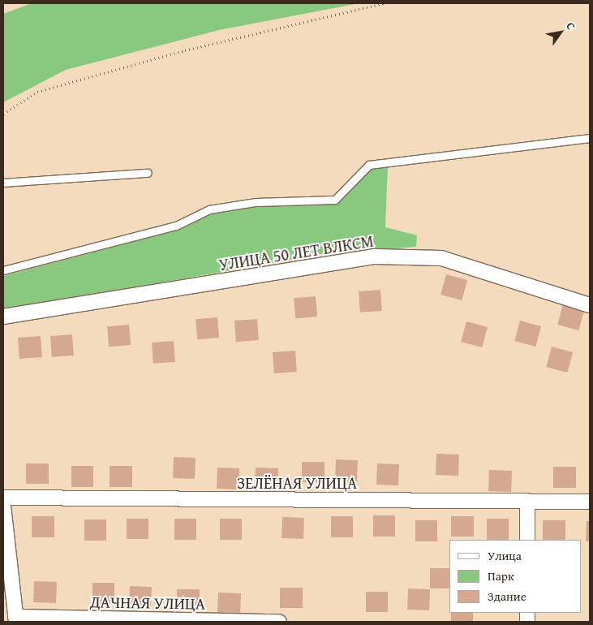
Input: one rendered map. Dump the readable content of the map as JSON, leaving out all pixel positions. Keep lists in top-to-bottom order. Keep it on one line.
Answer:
{"streets":{"street":["УЛИЦА 50 ЛЕТ ВЛКСМ","ЗЕЛЁНАЯ УЛИЦА","ДАЧНАЯ УЛИЦА"]},"legend":["Улица","Парк","Здание"],"north":"top right"}
